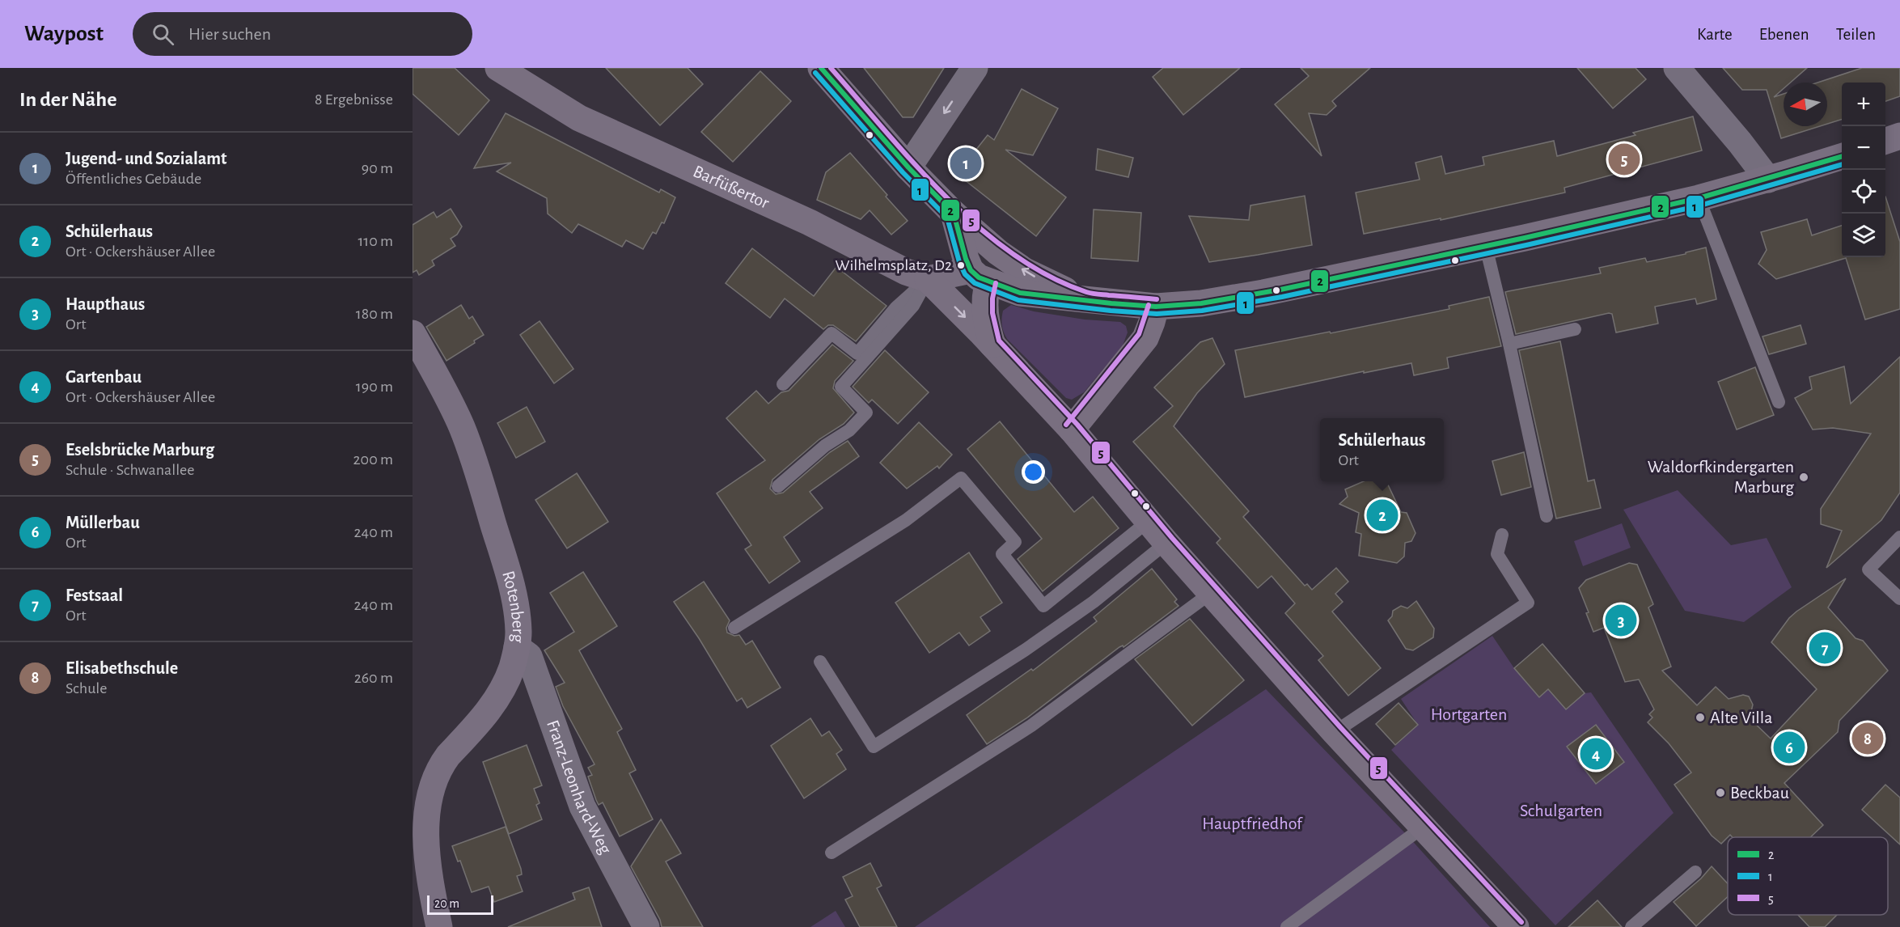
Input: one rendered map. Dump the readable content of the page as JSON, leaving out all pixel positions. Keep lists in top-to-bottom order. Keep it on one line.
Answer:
{"streets":{"street":["Barfüßertor","Rotenberg","Franz-Leonhard-Weg"]},"crossings":[["Rotenberg","Franz-Leonhard-Weg"]],"parks":["Hortgarten","Schulgarten","Hauptfriedhof"],"places":["Wilhelmsplatz, D2","Waldorfkindergarten Marburg","Alte Villa","Beckbau"],"lines":["transit line 2","transit line 5","transit line 1"],"legend":["2","1","5"],"scale_bar":"20 m","north":"left","page":{"header":"Waypost","search":"Hier suchen","nav":["Karte","Ebenen","Teilen"],"heading":["In der Nähe","8 Ergebnisse"],"map_buttons":["+","−"],"list":[{"mark":"1","name":"Jugend- und Sozialamt","note":"Öffentliches Gebäude","value":"90 m"},{"mark":"2","name":"Schülerhaus","note":"Ort · Ockershäuser Allee","value":"110 m"},{"mark":"3","name":"Haupthaus","note":"Ort","value":"180 m"},{"mark":"4","name":"Gartenbau","note":"Ort · Ockershäuser Allee","value":"190 m"},{"mark":"5","name":"Eselsbrücke Marburg","note":"Schule · Schwanallee","value":"200 m"},{"mark":"6","name":"Müllerbau","note":"Ort","value":"240 m"},{"mark":"7","name":"Festsaal","note":"Ort","value":"240 m"},{"mark":"8","name":"Elisabethschule","note":"Schule","value":"260 m"}],"pins":["5","1","2","3","7","8","6","4"],"popup":["Schülerhaus","Ort"],"scale":"20 m"}}
